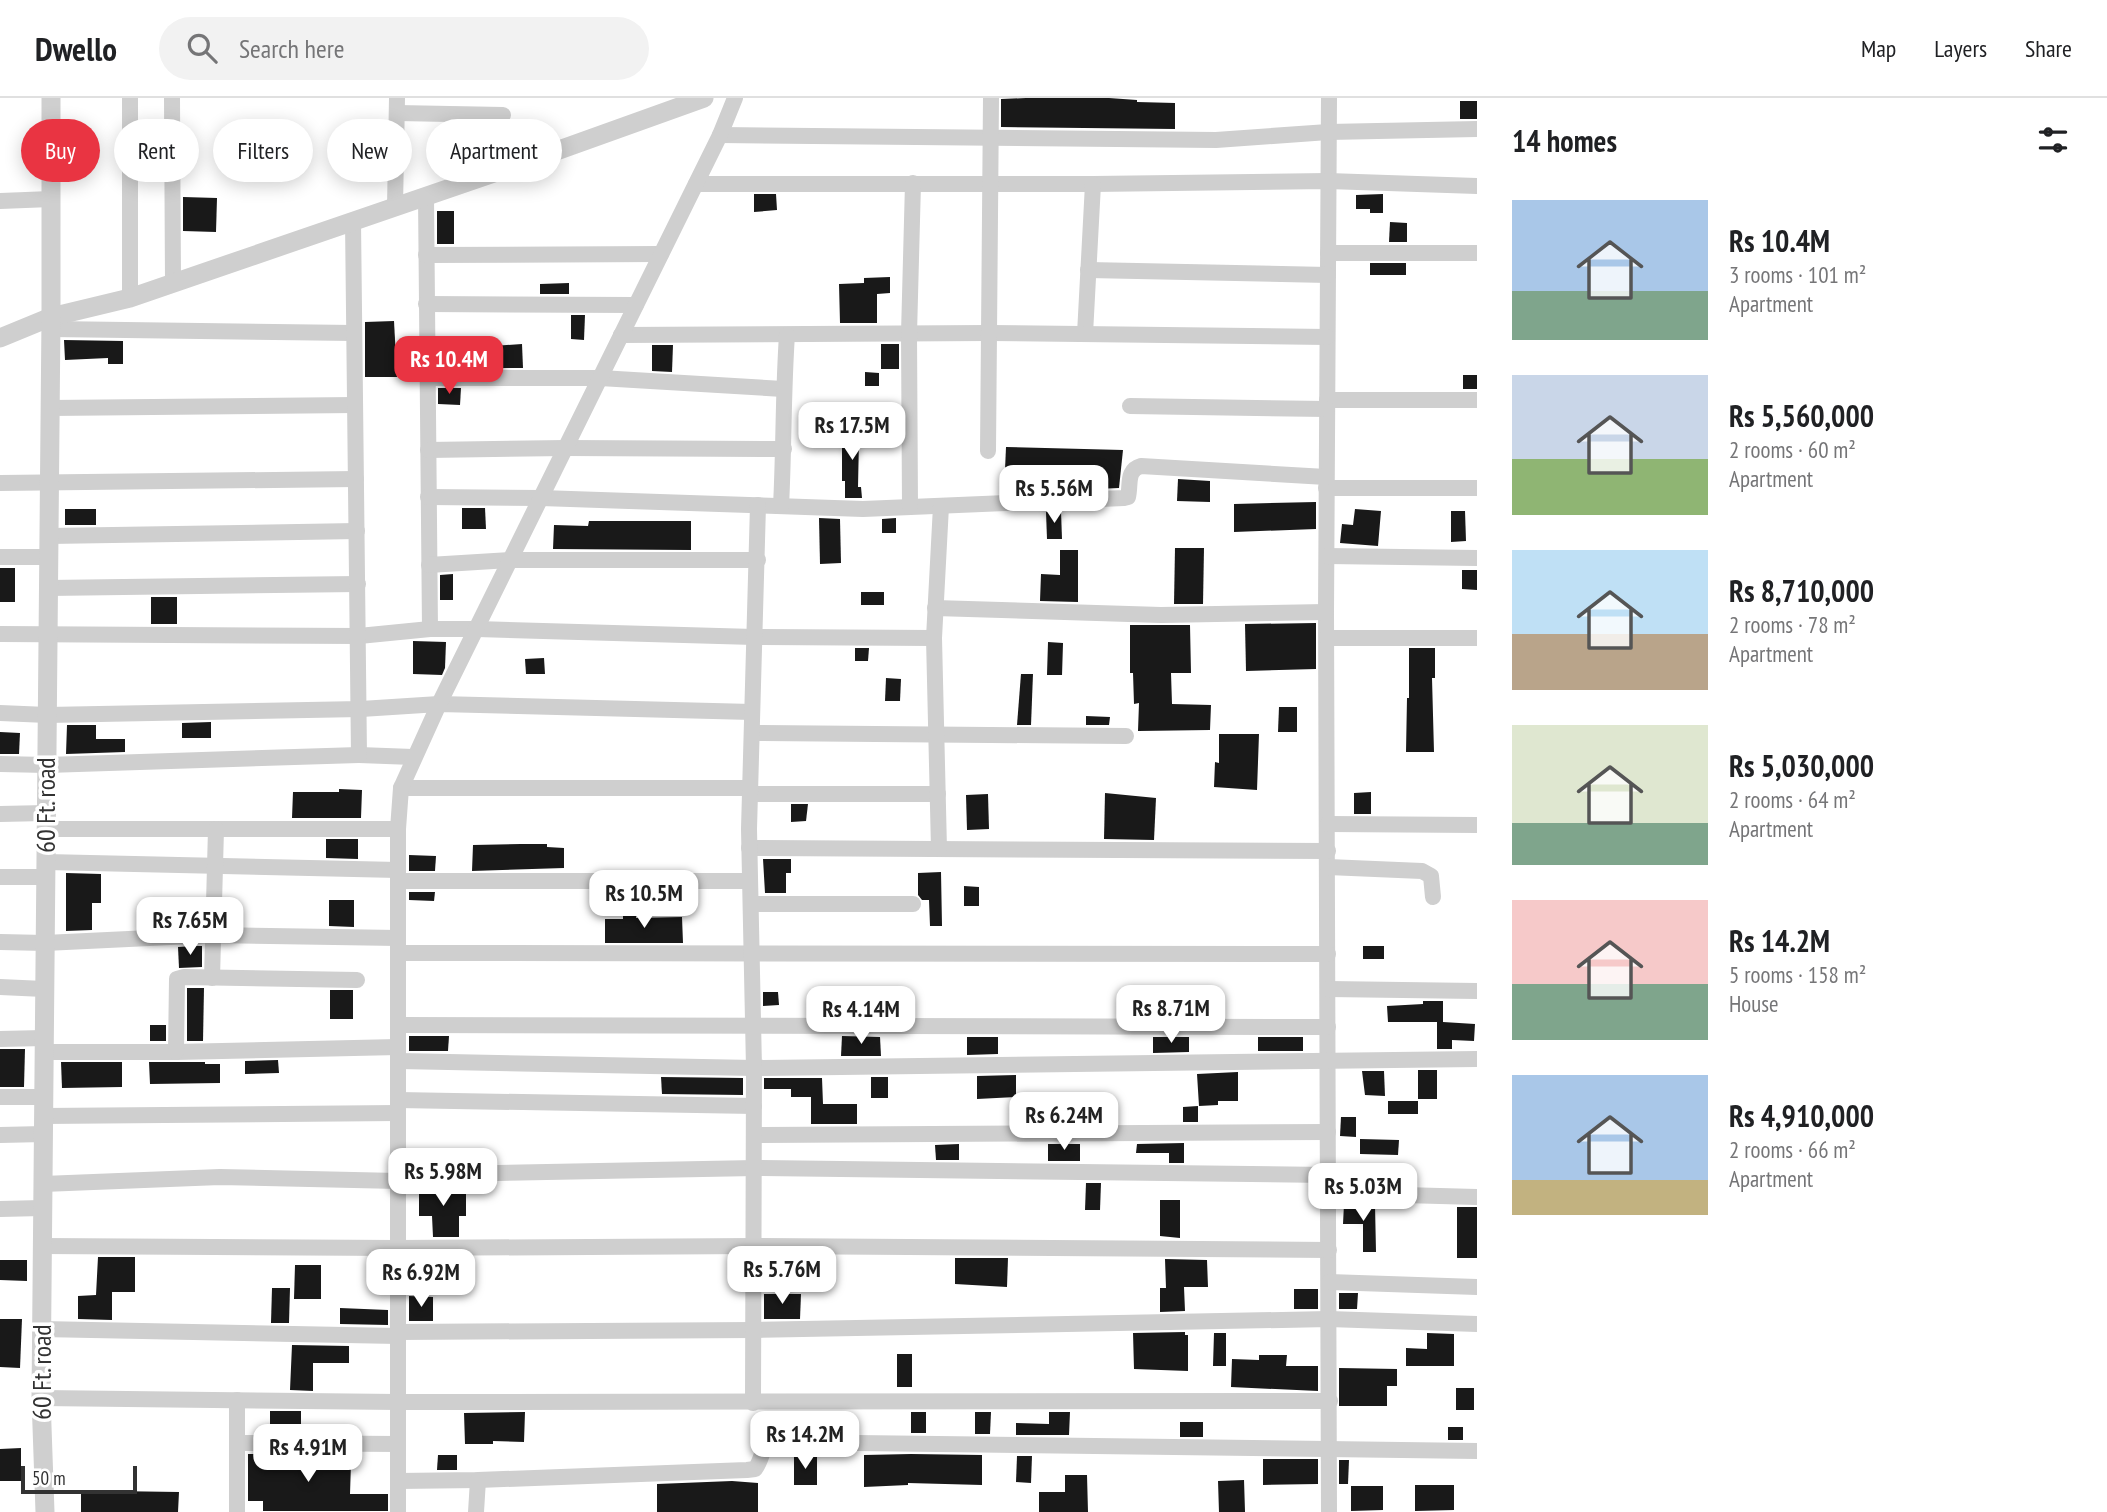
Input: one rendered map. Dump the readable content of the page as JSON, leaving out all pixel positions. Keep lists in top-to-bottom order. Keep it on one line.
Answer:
{"streets":{"street":["60 Ft. road"]},"scale_bar":"50 m","page":{"header":"Dwello","search":"Search here","nav":["Map","Layers","Share"],"heading":"14 homes","chip":["Buy","Rent","Filters","New","Apartment"],"list":[{"name":"Rs 10.4M","note":"3 rooms · 101 m² · Apartment"},{"name":"Rs 5,560,000","note":"2 rooms · 60 m² · Apartment"},{"name":"Rs 8,710,000","note":"2 rooms · 78 m² · Apartment"},{"name":"Rs 5,030,000","note":"2 rooms · 64 m² · Apartment"},{"name":"Rs 14.2M","note":"5 rooms · 158 m² · House"},{"name":"Rs 4,910,000","note":"2 rooms · 66 m² · Apartment"}],"price":["Rs 10.4M","Rs 17.5M","Rs 5.56M","Rs 10.5M","Rs 7.65M","Rs 8.71M","Rs 4.14M","Rs 6.24M","Rs 5.98M","Rs 5.03M","Rs 5.76M","Rs 6.92M","Rs 14.2M","Rs 4.91M"],"scale":"50 m"}}
